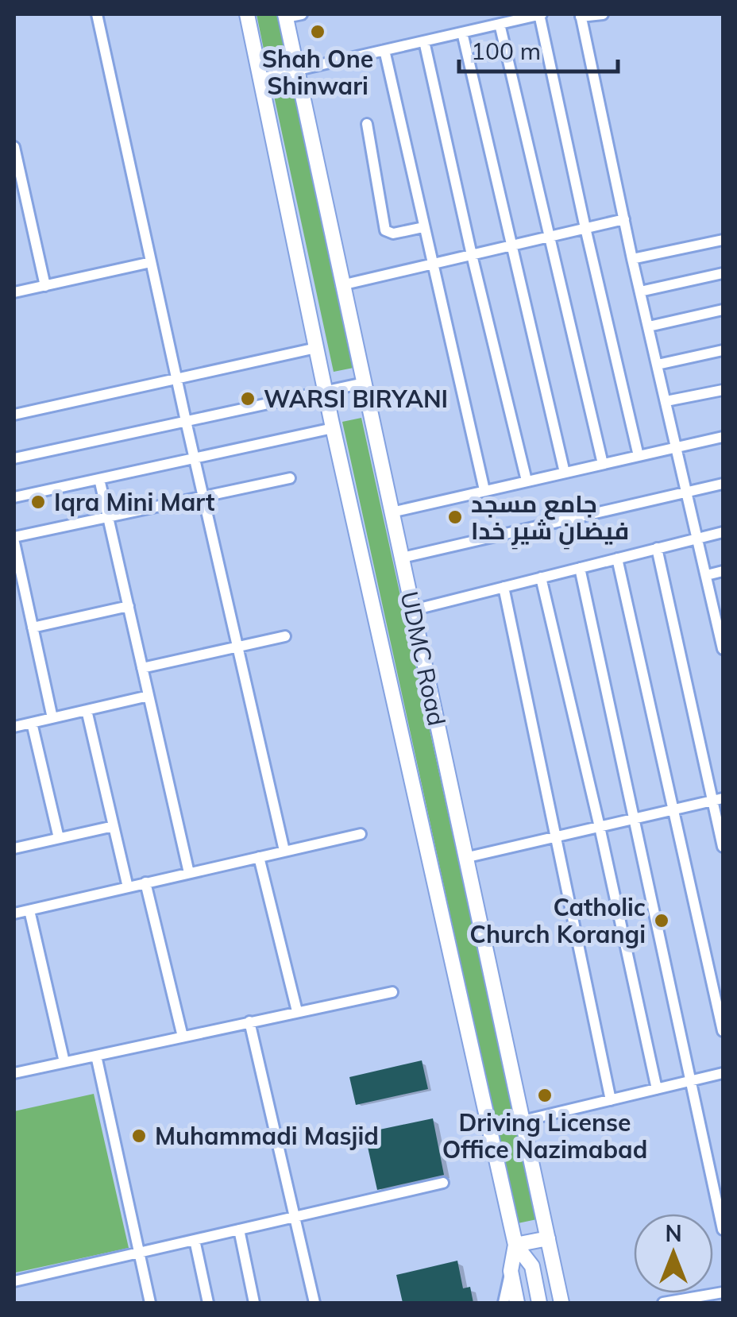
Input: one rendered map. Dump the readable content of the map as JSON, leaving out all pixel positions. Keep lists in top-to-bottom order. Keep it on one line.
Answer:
{"streets":{"main road":["UDMC Road"]},"places":["Shah One Shinwari","WARSI BIRYANI","Iqra Mini Mart","جامع مسجد فیضانِ شیرِ خدا","Catholic Church Korangi","Driving License Office Nazimabad","Muhammadi Masjid"],"scale_bar":"100 m","north":"top"}
